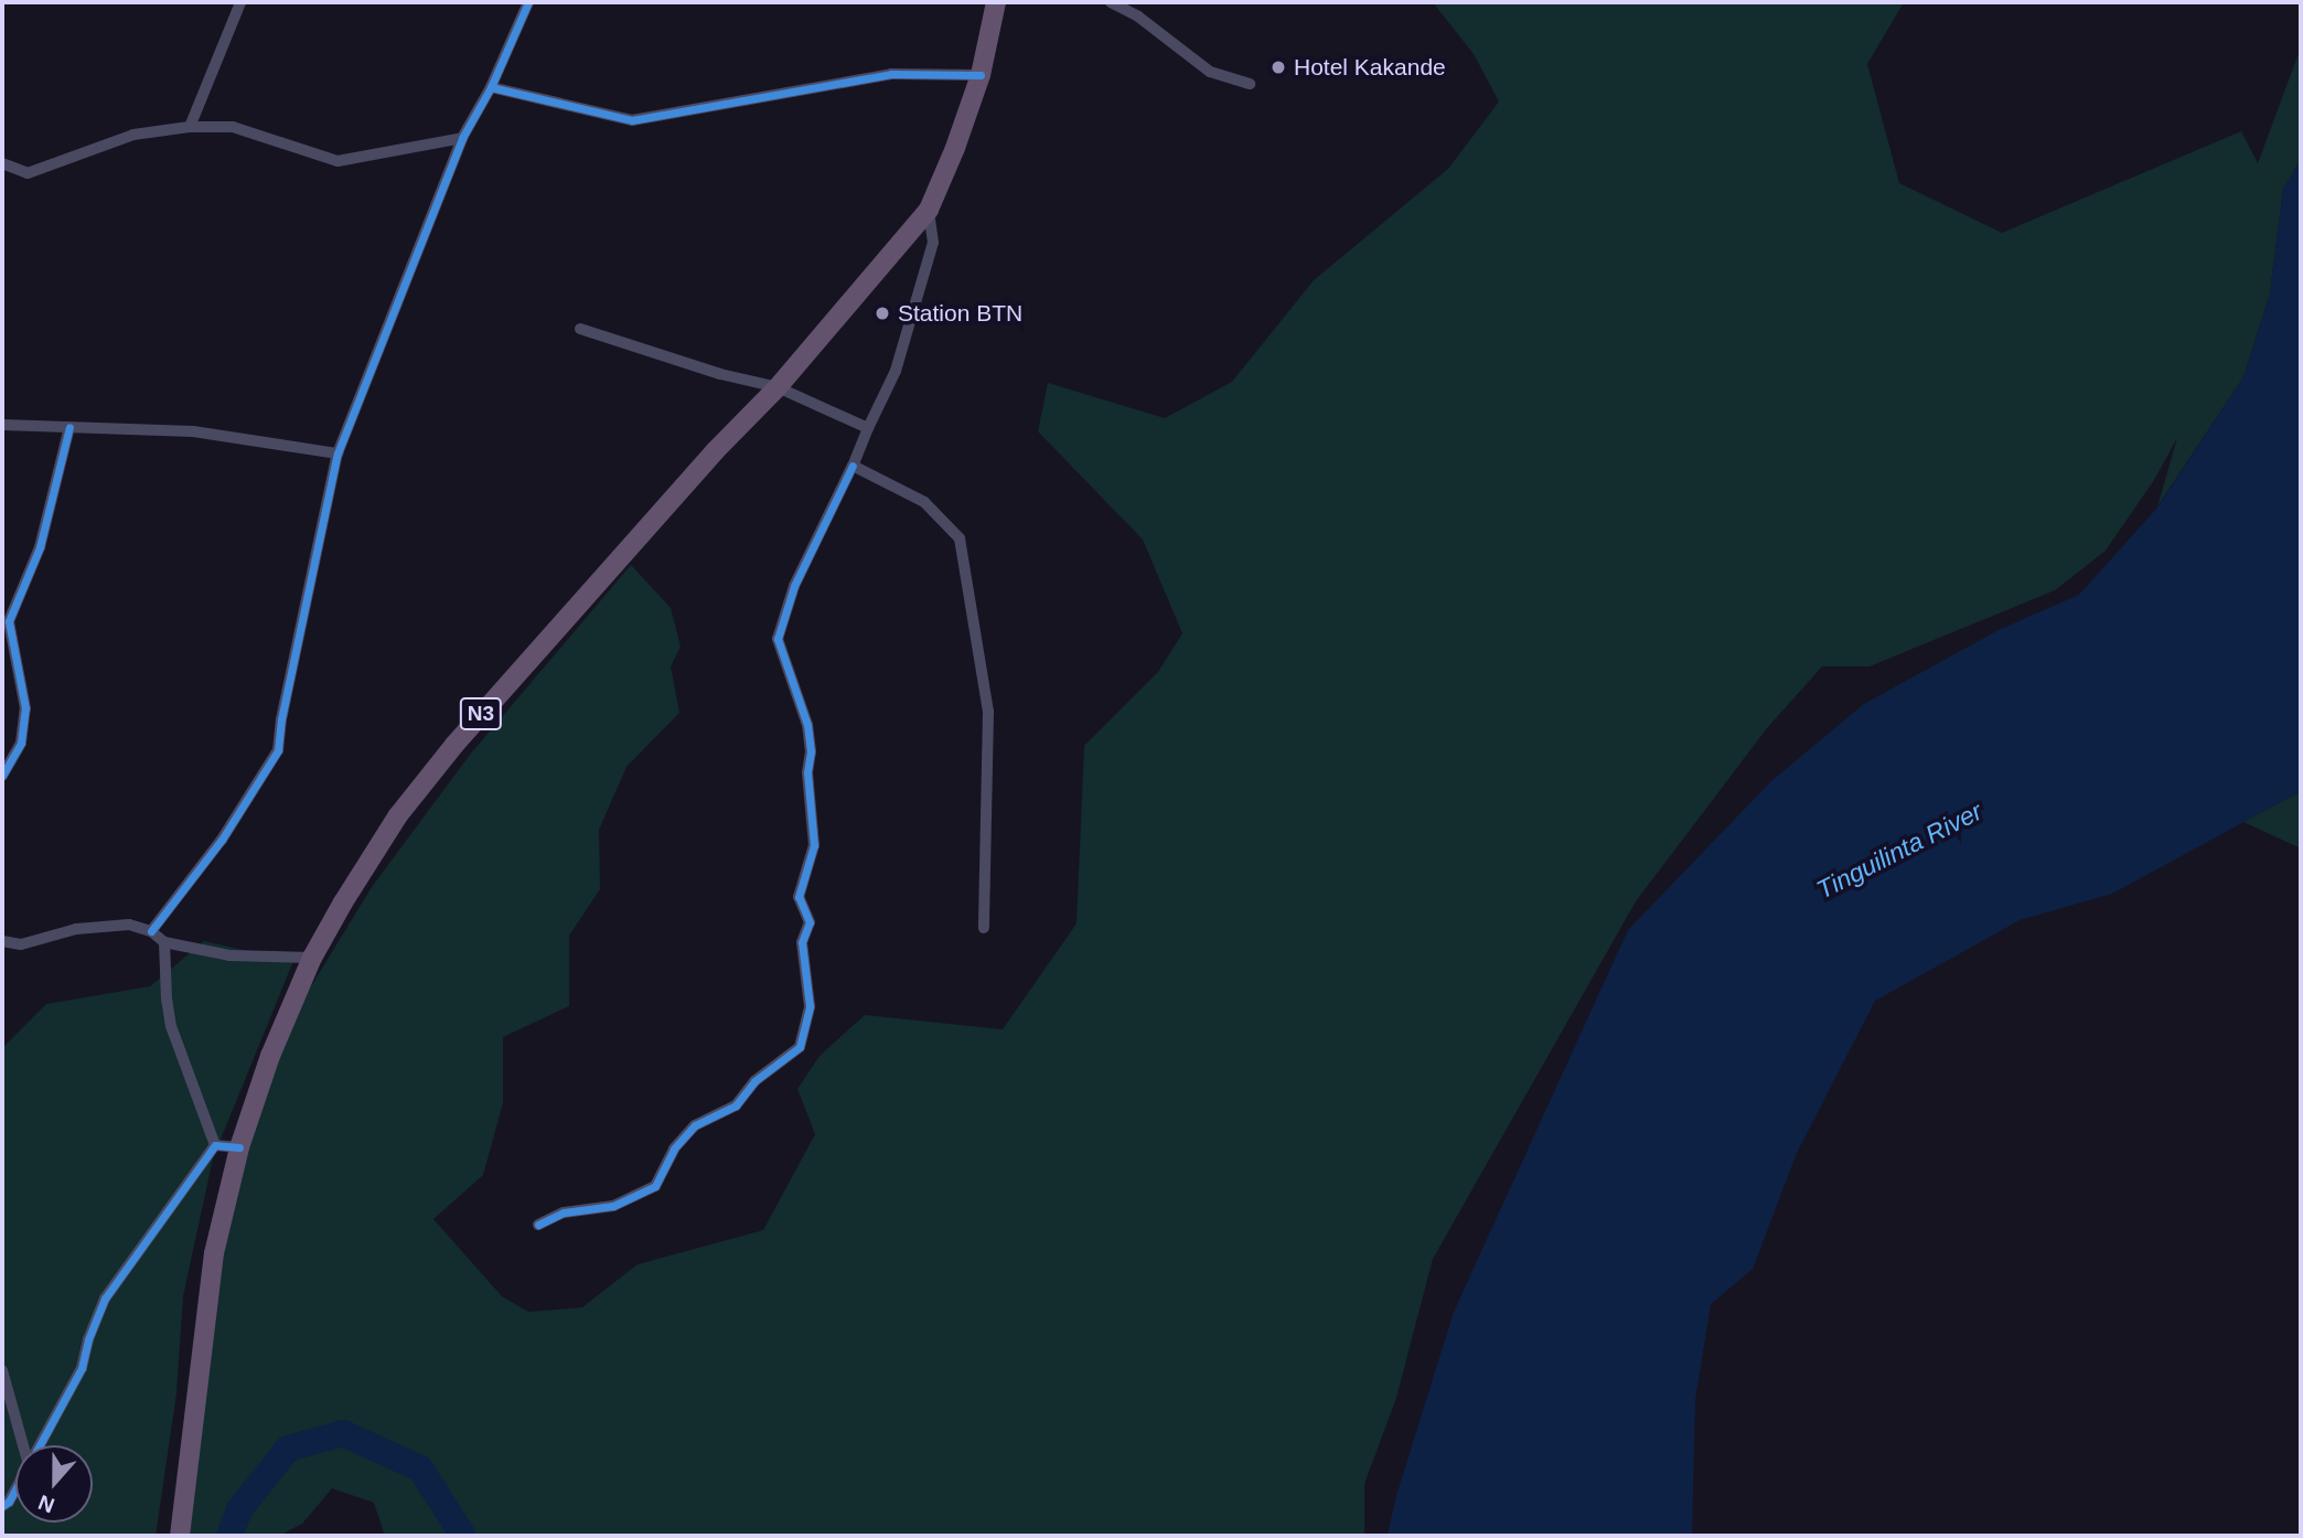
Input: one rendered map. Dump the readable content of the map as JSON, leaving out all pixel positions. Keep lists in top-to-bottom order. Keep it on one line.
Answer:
{"streets":{"highway":["N3"]},"water":["Tinguilinta River"],"places":["Hotel Kakande","Station BTN"],"north":"bottom"}
